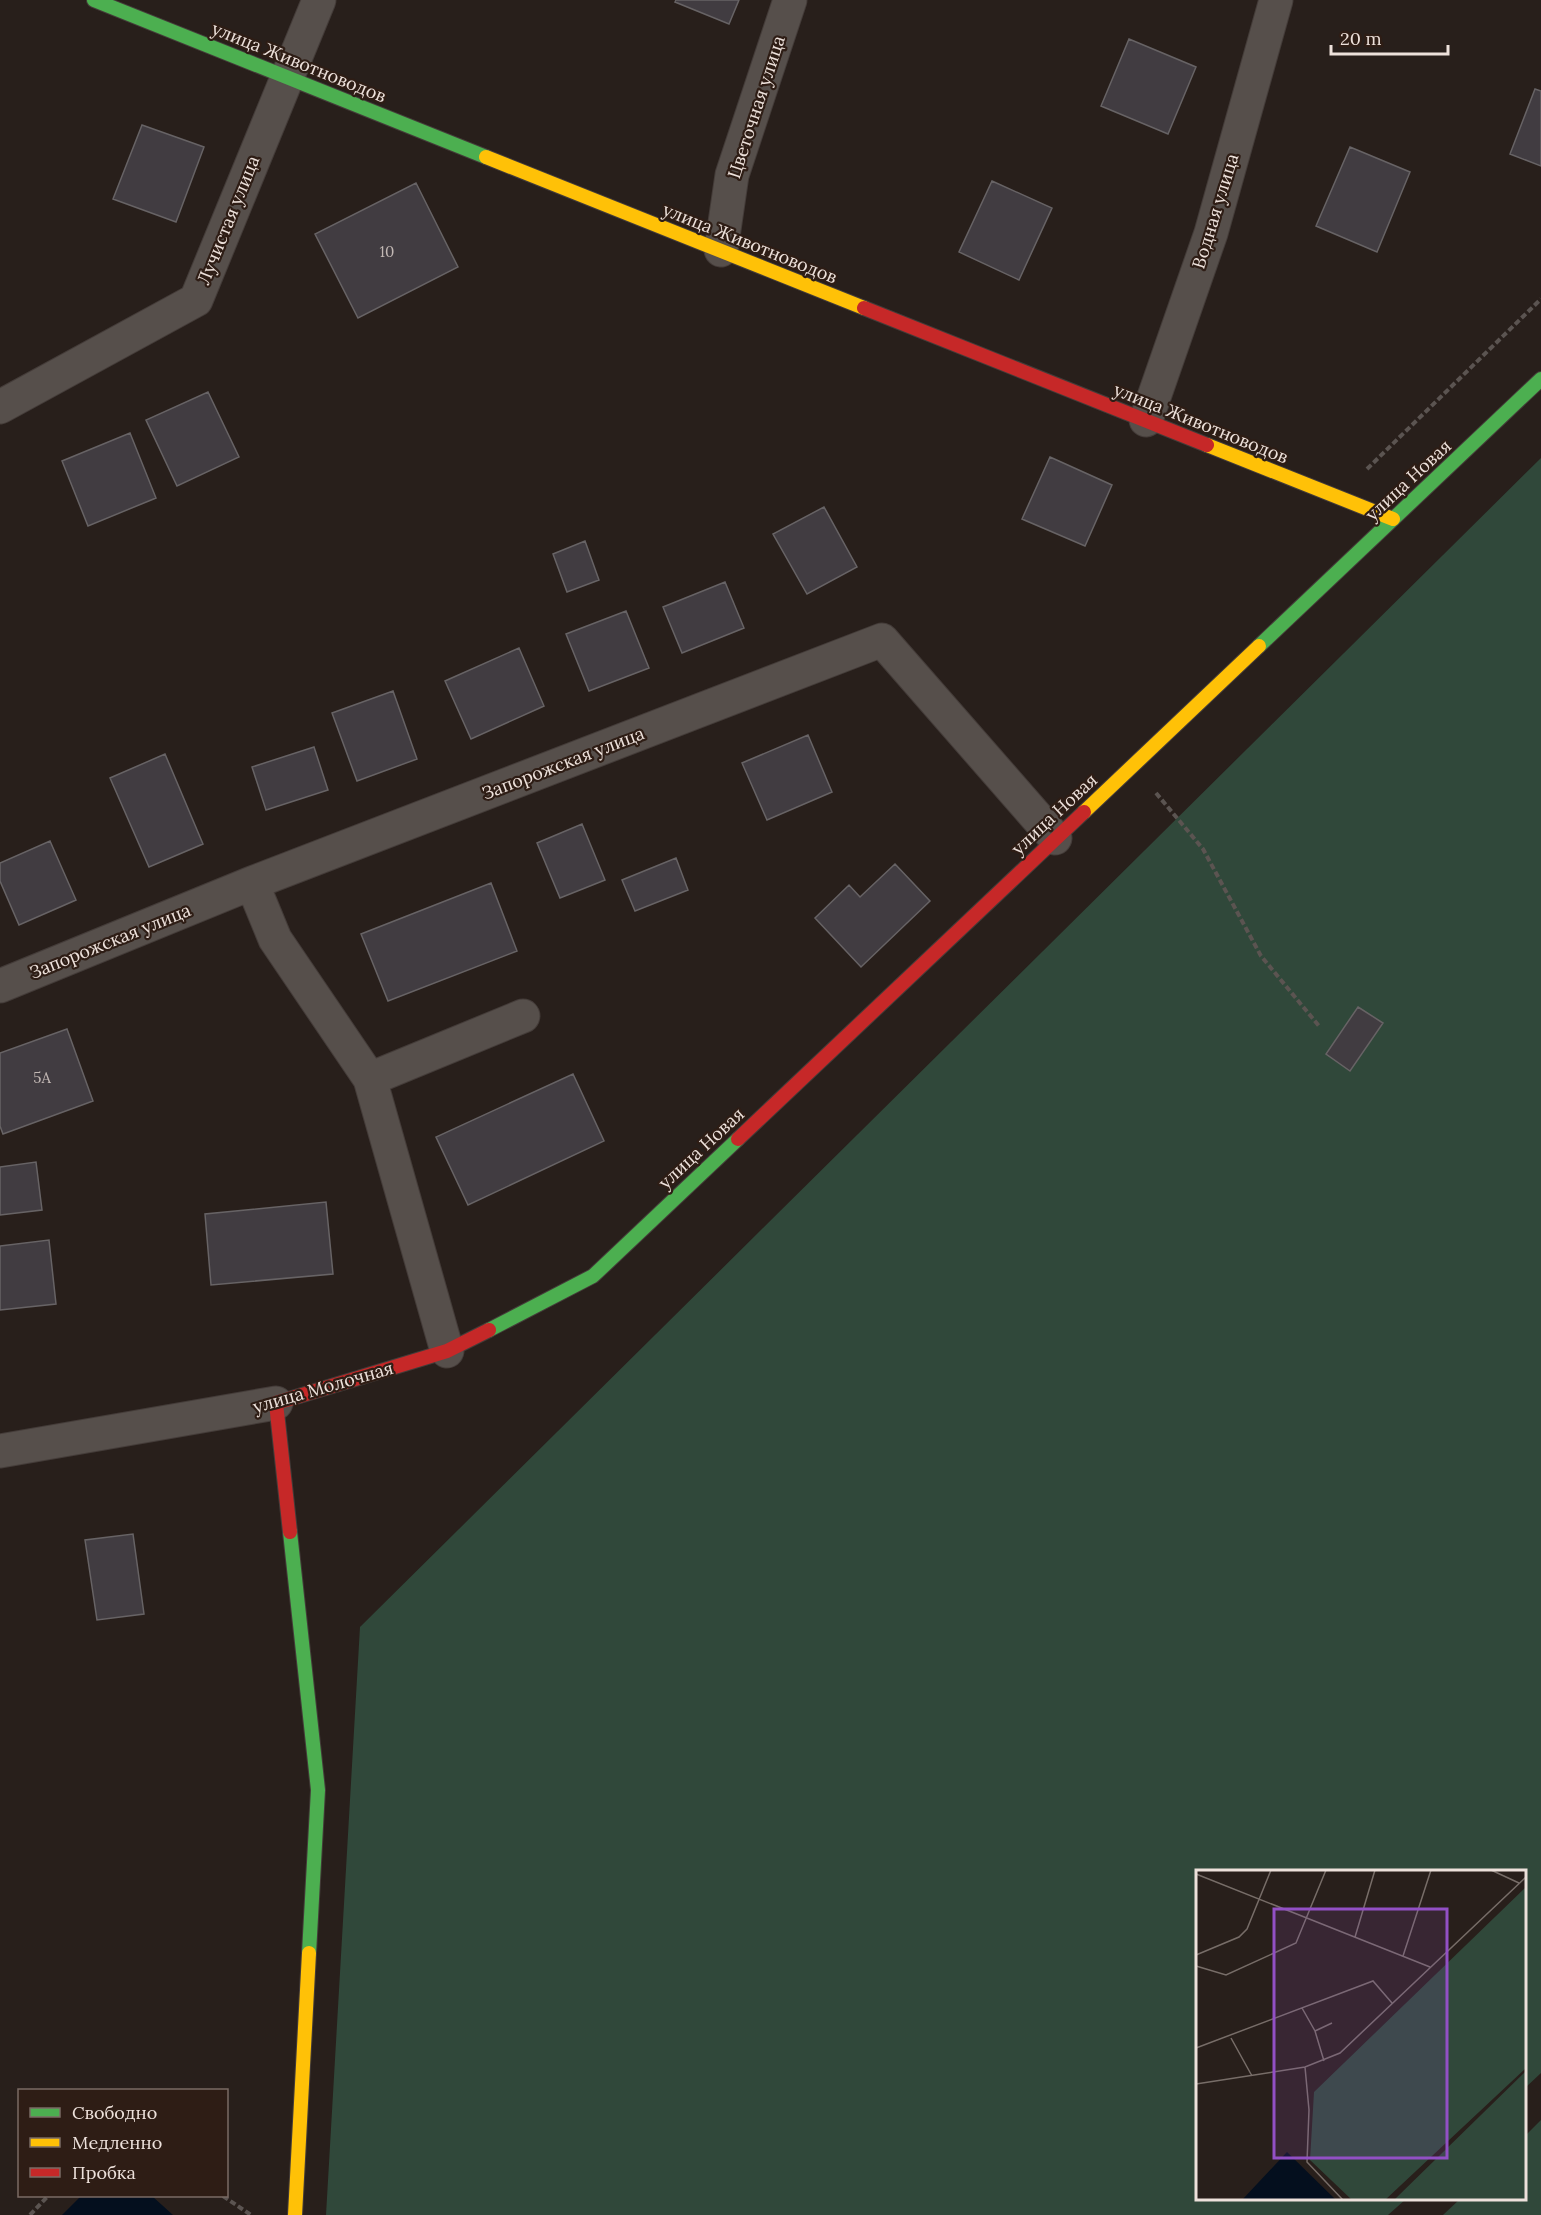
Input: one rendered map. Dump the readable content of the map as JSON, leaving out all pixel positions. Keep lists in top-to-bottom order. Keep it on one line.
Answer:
{"streets":{"street":["улица Животноводов","Цветочная улица","Водная улица","Лучистая улица","улица Новая","Запорожская улица","улица Молочная"]},"crossings":[["улица Животноводов","Цветочная улица"],["улица Животноводов","Водная улица"],["улица Животноводов","Лучистая улица"],["улица Животноводов","улица Новая"],["улица Новая","Запорожская улица"],["улица Новая","улица Молочная"]],"house_numbers":["10","5А"],"legend":["Свободно","Медленно","Пробка"],"scale_bar":"20 m"}
